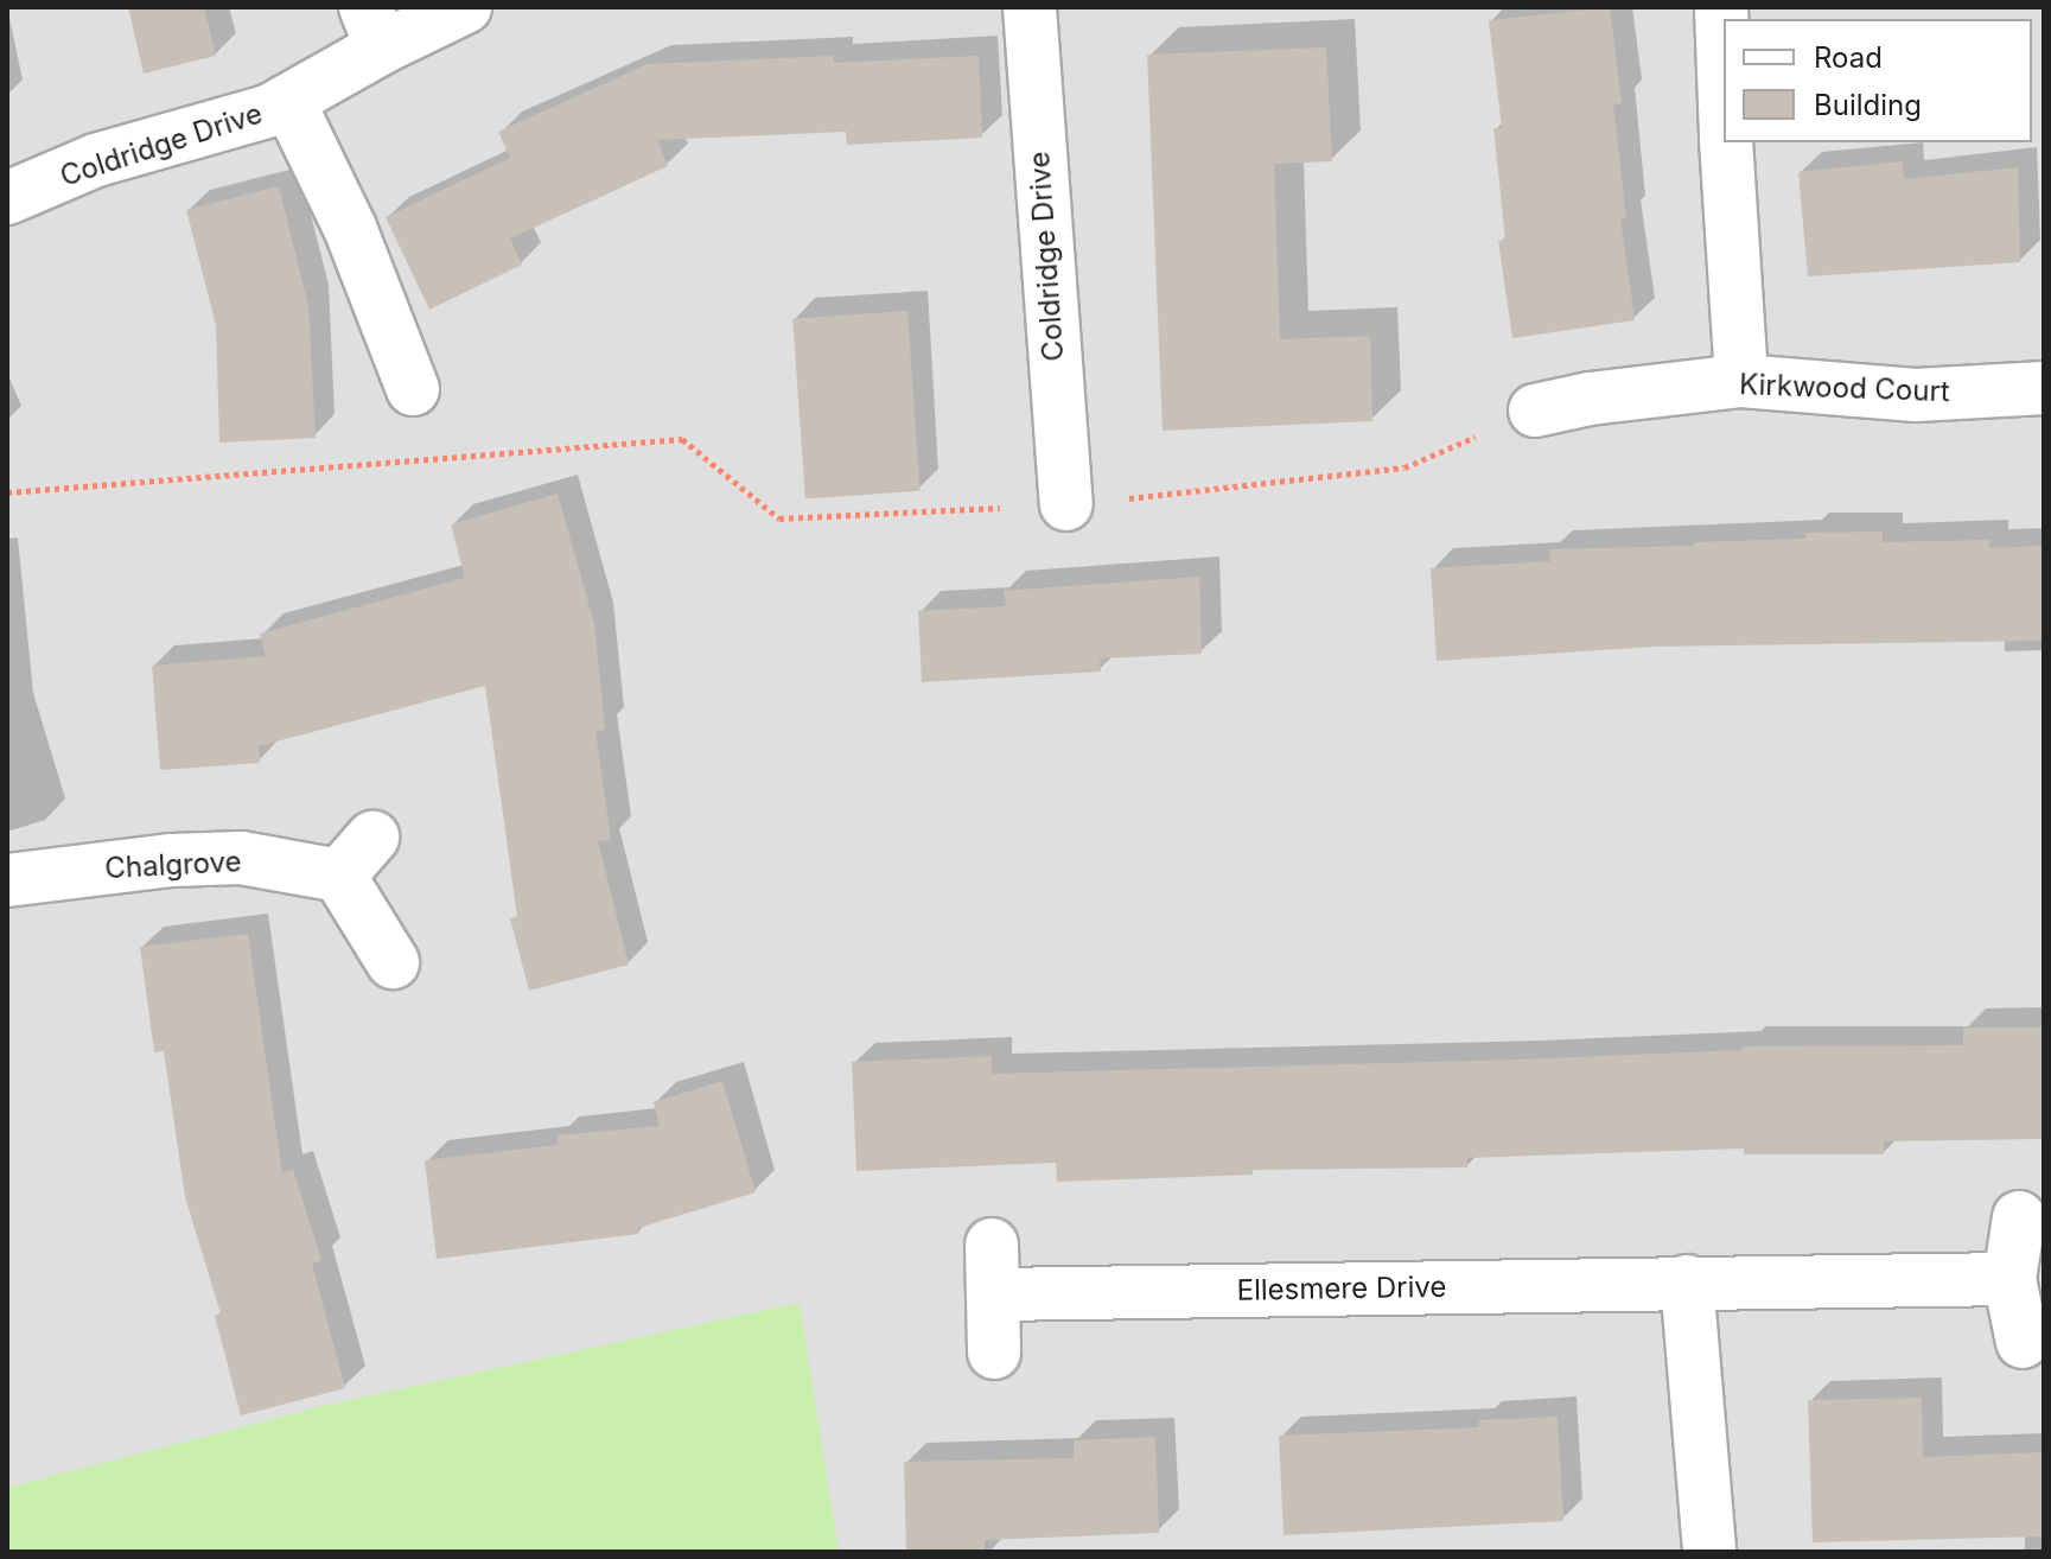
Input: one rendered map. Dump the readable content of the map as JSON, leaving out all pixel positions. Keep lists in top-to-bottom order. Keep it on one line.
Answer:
{"streets":{"street":["Coldridge Drive","Kirkwood Court","Chalgrove","Ellesmere Drive"]},"legend":["Road","Building"]}
